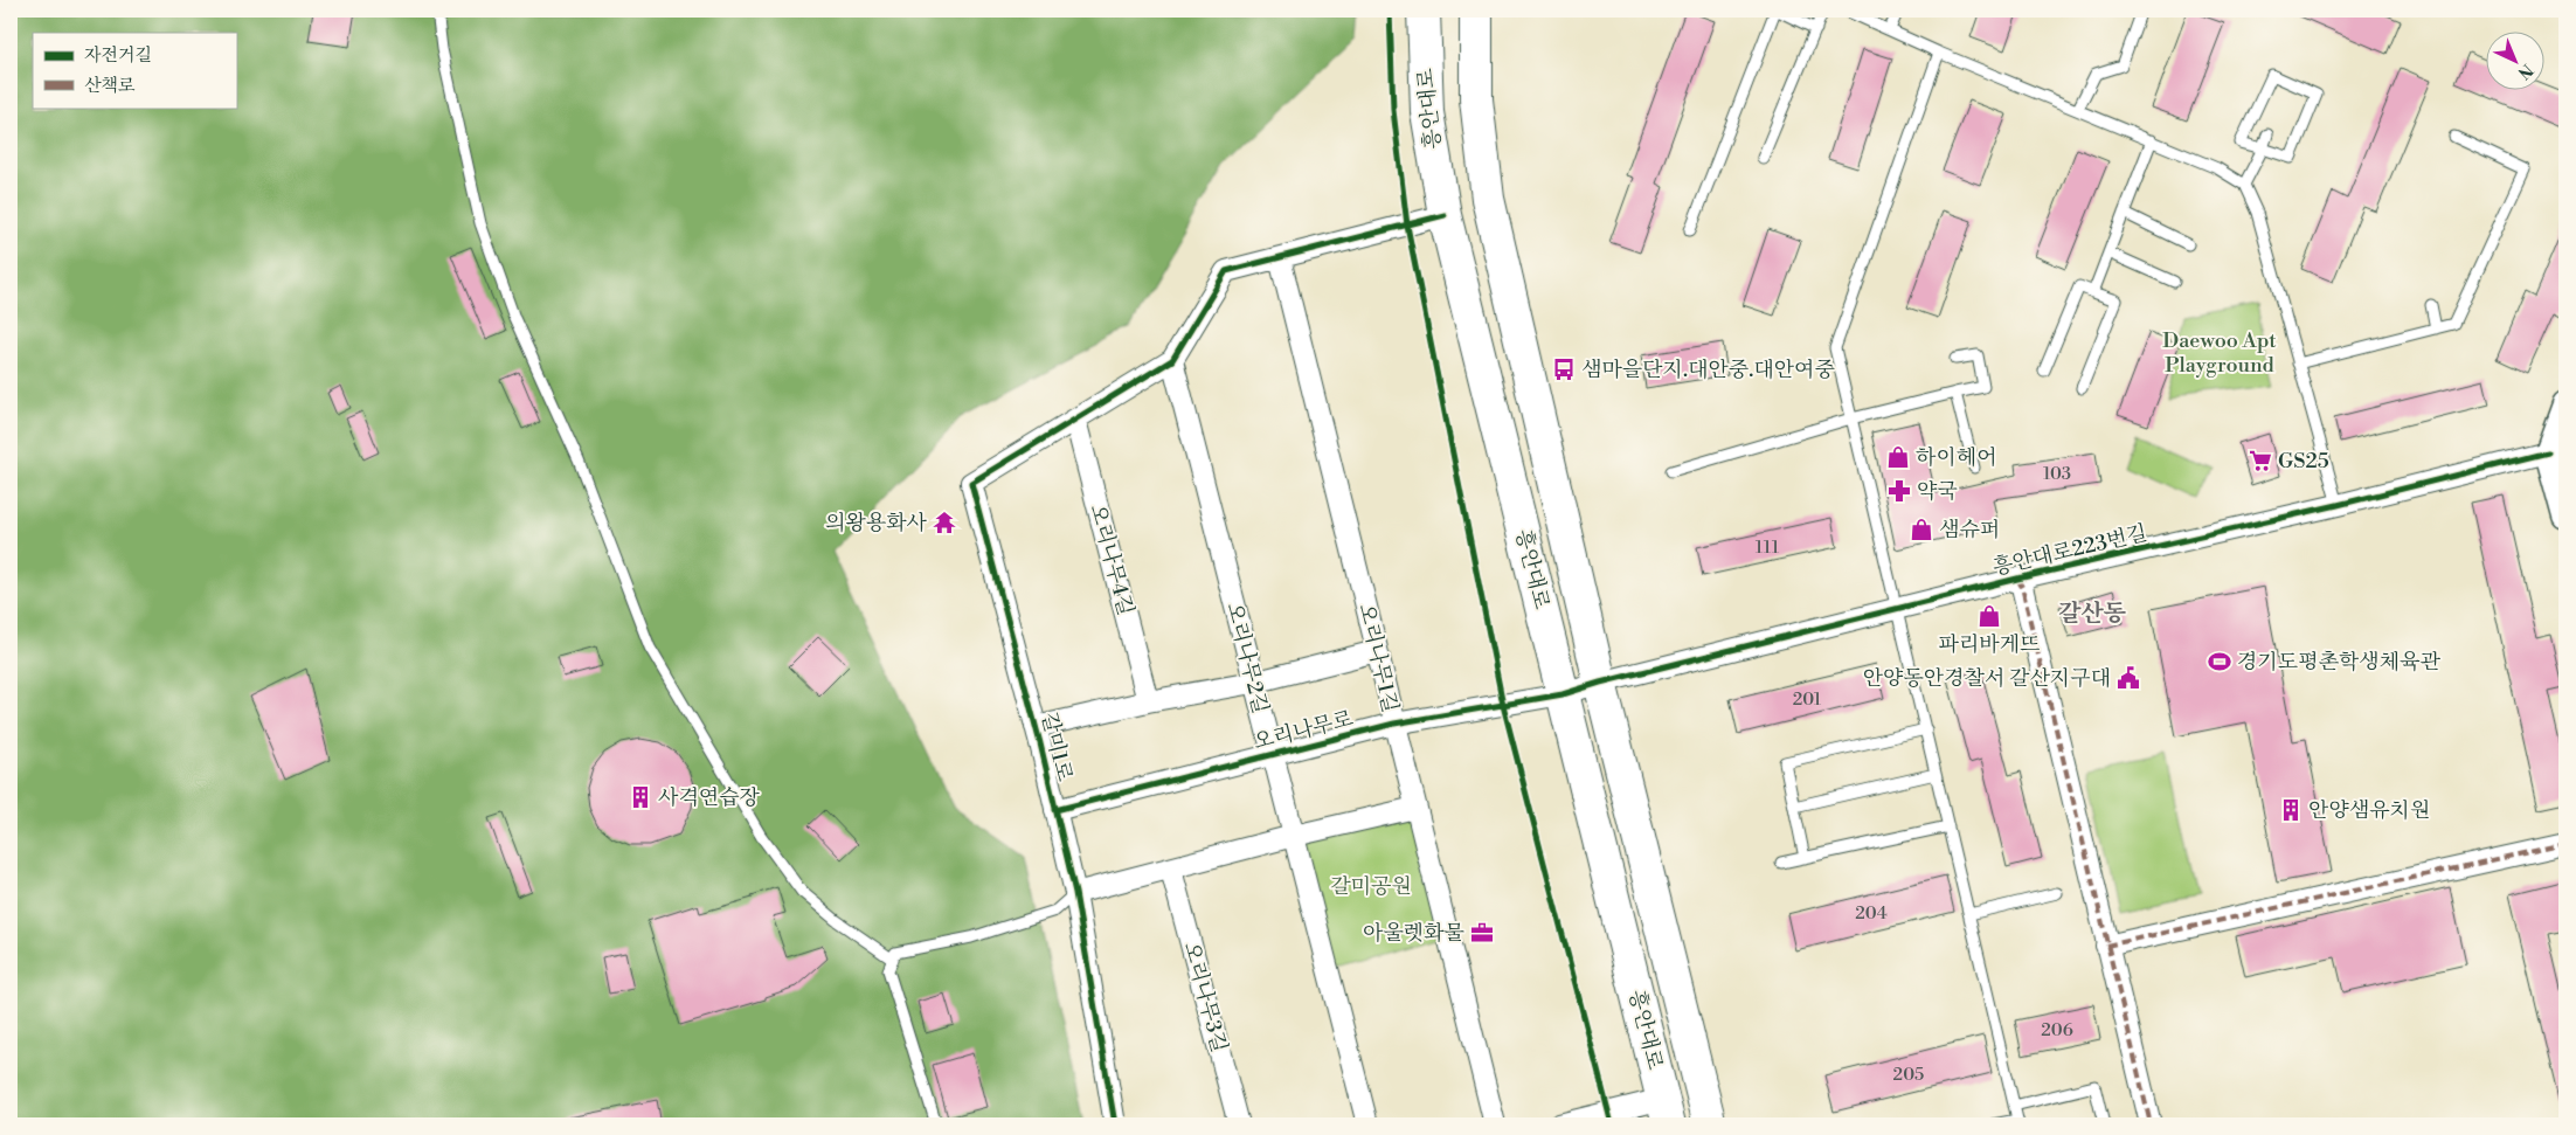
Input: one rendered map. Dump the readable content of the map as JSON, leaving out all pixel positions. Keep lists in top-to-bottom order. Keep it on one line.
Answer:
{"streets":{"main road":["흥안대로"],"street":["흥안대로223번길","오리나무4길","오리나무2길","오리나무1길","오리나무로","갈미1로","오리나무3길"]},"crossings":[["흥안대로","흥안대로223번길"],["흥안대로","오리나무로"],["흥안대로223번길","오리나무로"],["오리나무4길","갈미1로"],["오리나무2길","오리나무로"],["오리나무1길","오리나무로"],["오리나무로","갈미1로"]],"districts":["갈산동"],"parks":["Daewoo Apt Playground","갈미공원"],"places":{"bus stop":["샘마을단지.대안중.대안여중"],"shop":["하이헤어","샘슈퍼","파리바게뜨"],"supermarket":["GS25"],"pharmacy":["약국"],"temple":["의왕용화사"],"sports":["경기도평촌학생체육관"],"public building":["안양동안경찰서 갈산지구대"],"building":["사격연습장","안양샘유치원"],"office":["아울렛화물"]},"house_numbers":["103","111","201","204","206","205"],"legend":["자전거길","산책로"],"north":"bottom right"}
